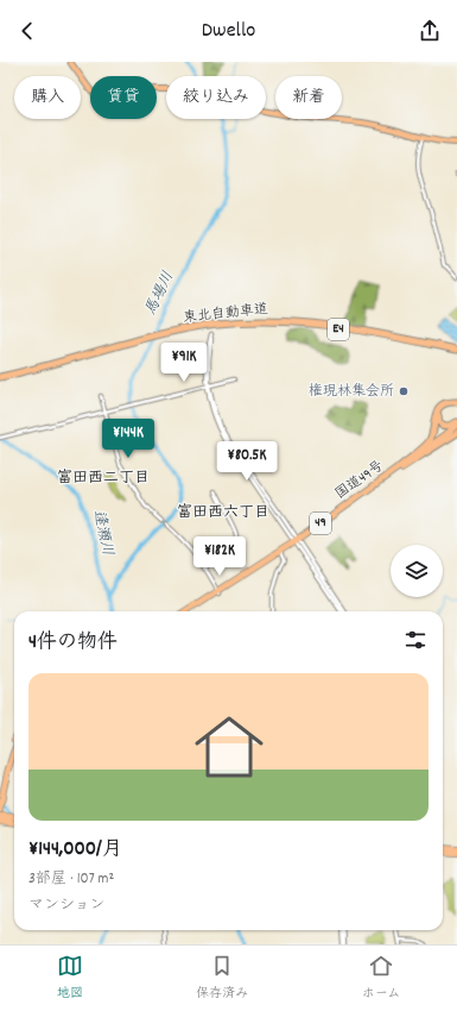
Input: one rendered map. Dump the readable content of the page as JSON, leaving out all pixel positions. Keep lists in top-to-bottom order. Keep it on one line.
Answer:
{"streets":{"highway":["東北自動車道","E4","国道49号","49"]},"districts":["富田西二丁目","富田西六丁目"],"water":["馬場川","逢瀬川"],"places":["権現林集会所"],"page":{"header":"Dwello","chip":["購入","賃貸","絞り込み","新着"],"price":["¥91K","¥144K","¥80.5K","¥182K"],"heading":"4件の物件","list":[{"name":"¥144,000/月","note":"3部屋 · 107 m² · マンション"}],"tabs":["地図","保存済み","ホーム"]}}
